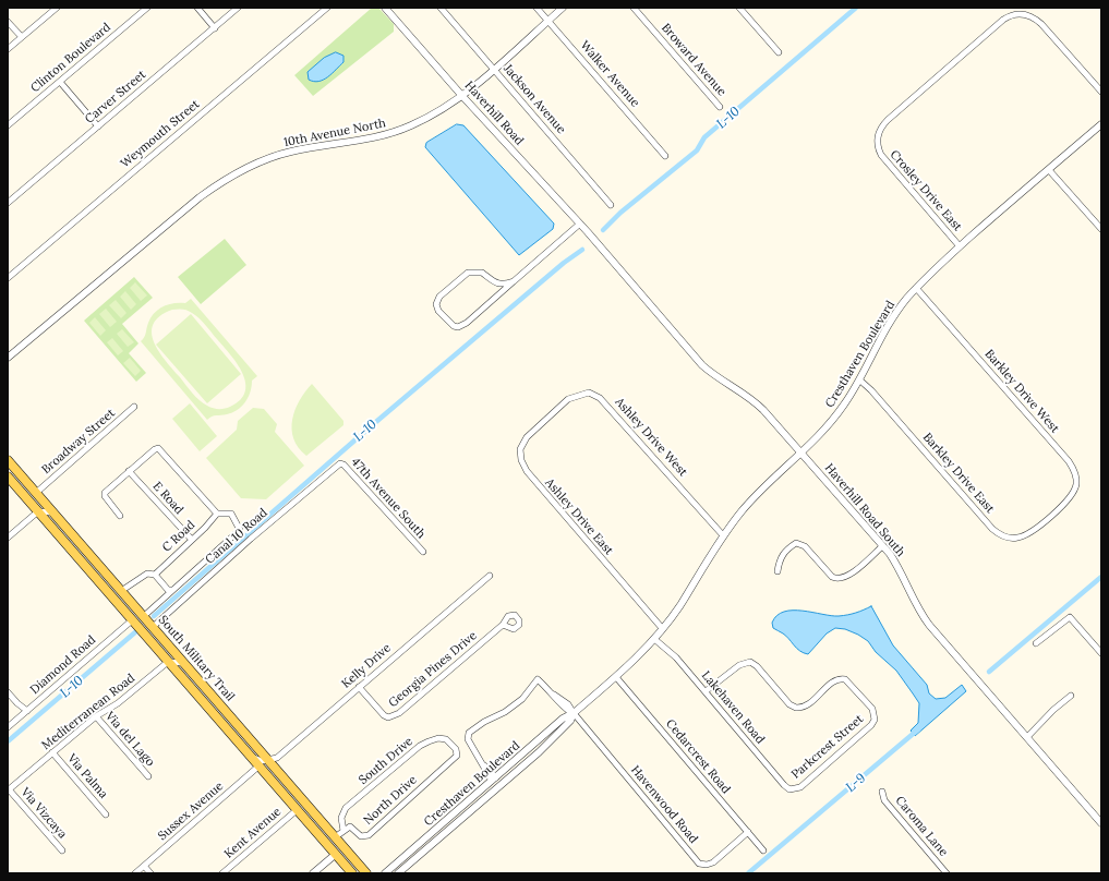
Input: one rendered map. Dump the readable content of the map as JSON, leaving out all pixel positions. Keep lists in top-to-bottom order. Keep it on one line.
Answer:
{"streets":{"main road":["South Military Trail"],"street":["Clinton Boulevard","Broward Avenue","Walker Avenue","Carver Street","Jackson Avenue","Haverhill Road","10th Avenue North","Weymouth Street","Crosley Drive East","Cresthaven Boulevard","Barkley Drive West","Ashley Drive West","Broadway Street","Barkley Drive East","E Road","47th Avenue South","Haverhill Road South","Ashley Drive East","C Road","Canal 10 Road","Diamond Road","Kelly Drive","Georgia Pines Drive","Lakehaven Road","Mediterranean Road","Via del Lago","Parkcrest Street","Cedarcrest Road","South Drive","Via Palma","North Drive","Havenwood Road","Sussex Avenue","Via Vizcaya","Caroma Lane","Kent Avenue"]},"crossings":[["Walker Avenue","10th Avenue North"],["Jackson Avenue","10th Avenue North"],["Haverhill Road","10th Avenue North"],["Haverhill Road","Haverhill Road South"],["Crosley Drive East","Cresthaven Boulevard"],["Cresthaven Boulevard","Barkley Drive West"],["Cresthaven Boulevard","Ashley Drive West"],["Cresthaven Boulevard","Barkley Drive East"],["Cresthaven Boulevard","Haverhill Road South"],["Cresthaven Boulevard","Ashley Drive East"],["Cresthaven Boulevard","Lakehaven Road"],["Cresthaven Boulevard","Cedarcrest Road"],["Cresthaven Boulevard","Havenwood Road"],["Barkley Drive West","Barkley Drive East"],["Ashley Drive West","Ashley Drive East"],["Broadway Street","South Military Trail"],["E Road","C Road"],["47th Avenue South","Canal 10 Road"],["Canal 10 Road","South Military Trail"],["South Military Trail","Diamond Road"],["South Military Trail","Kelly Drive"],["South Military Trail","Mediterranean Road"],["South Military Trail","Sussex Avenue"],["South Military Trail","Kent Avenue"],["Kelly Drive","Georgia Pines Drive"],["Lakehaven Road","Parkcrest Street"],["Mediterranean Road","Via del Lago"],["Mediterranean Road","Via Palma"],["Mediterranean Road","Via Vizcaya"],["Cedarcrest Road","Havenwood Road"],["South Drive","North Drive"]],"water":["L-10","L-9"]}
